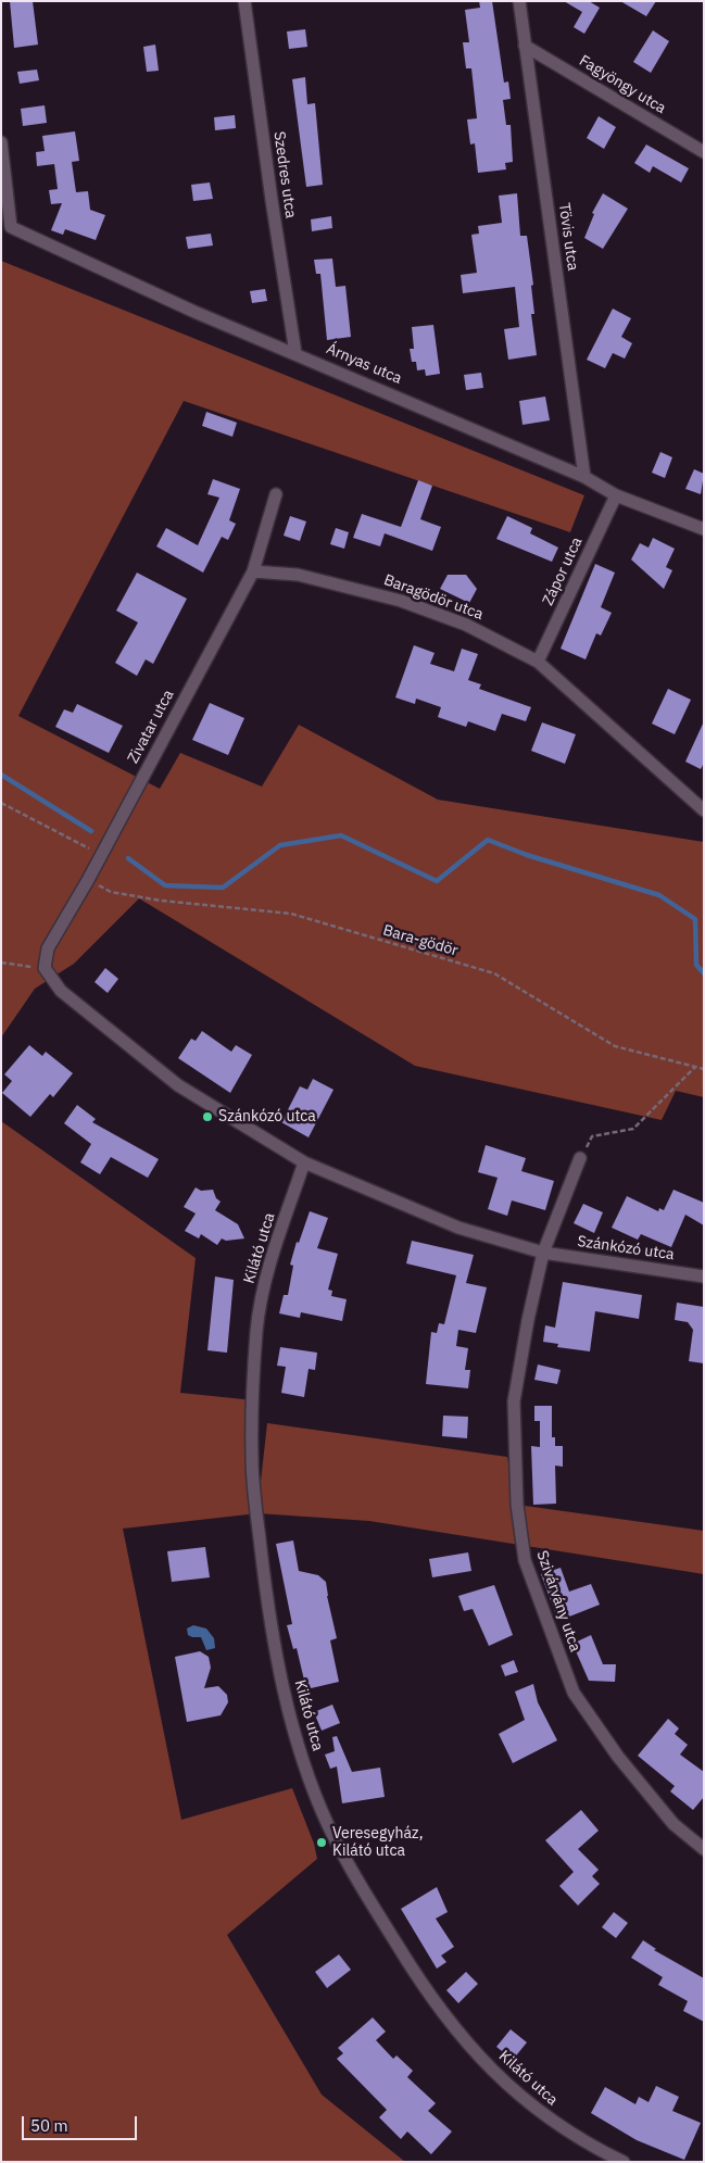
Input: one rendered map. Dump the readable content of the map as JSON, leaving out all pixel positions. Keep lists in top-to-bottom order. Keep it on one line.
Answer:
{"streets":{"street":["Fagyöngy utca","Szedres utca","Tövis utca","Árnyas utca","Zápor utca","Baragödör utca","Zivatar utca","Kilátó utca","Szánkózó utca","Szivárvány utca"],"path":["Bara-gödör"]},"crossings":[["Fagyöngy utca","Tövis utca"],["Szedres utca","Árnyas utca"],["Tövis utca","Árnyas utca"],["Árnyas utca","Zápor utca"],["Zápor utca","Baragödör utca"],["Baragödör utca","Zivatar utca"],["Zivatar utca","Szánkózó utca"],["Kilátó utca","Szánkózó utca"],["Szánkózó utca","Szivárvány utca"]],"places":["Szánkózó utca","Veresegyház, Kilátó utca"],"scale_bar":"50 m"}
